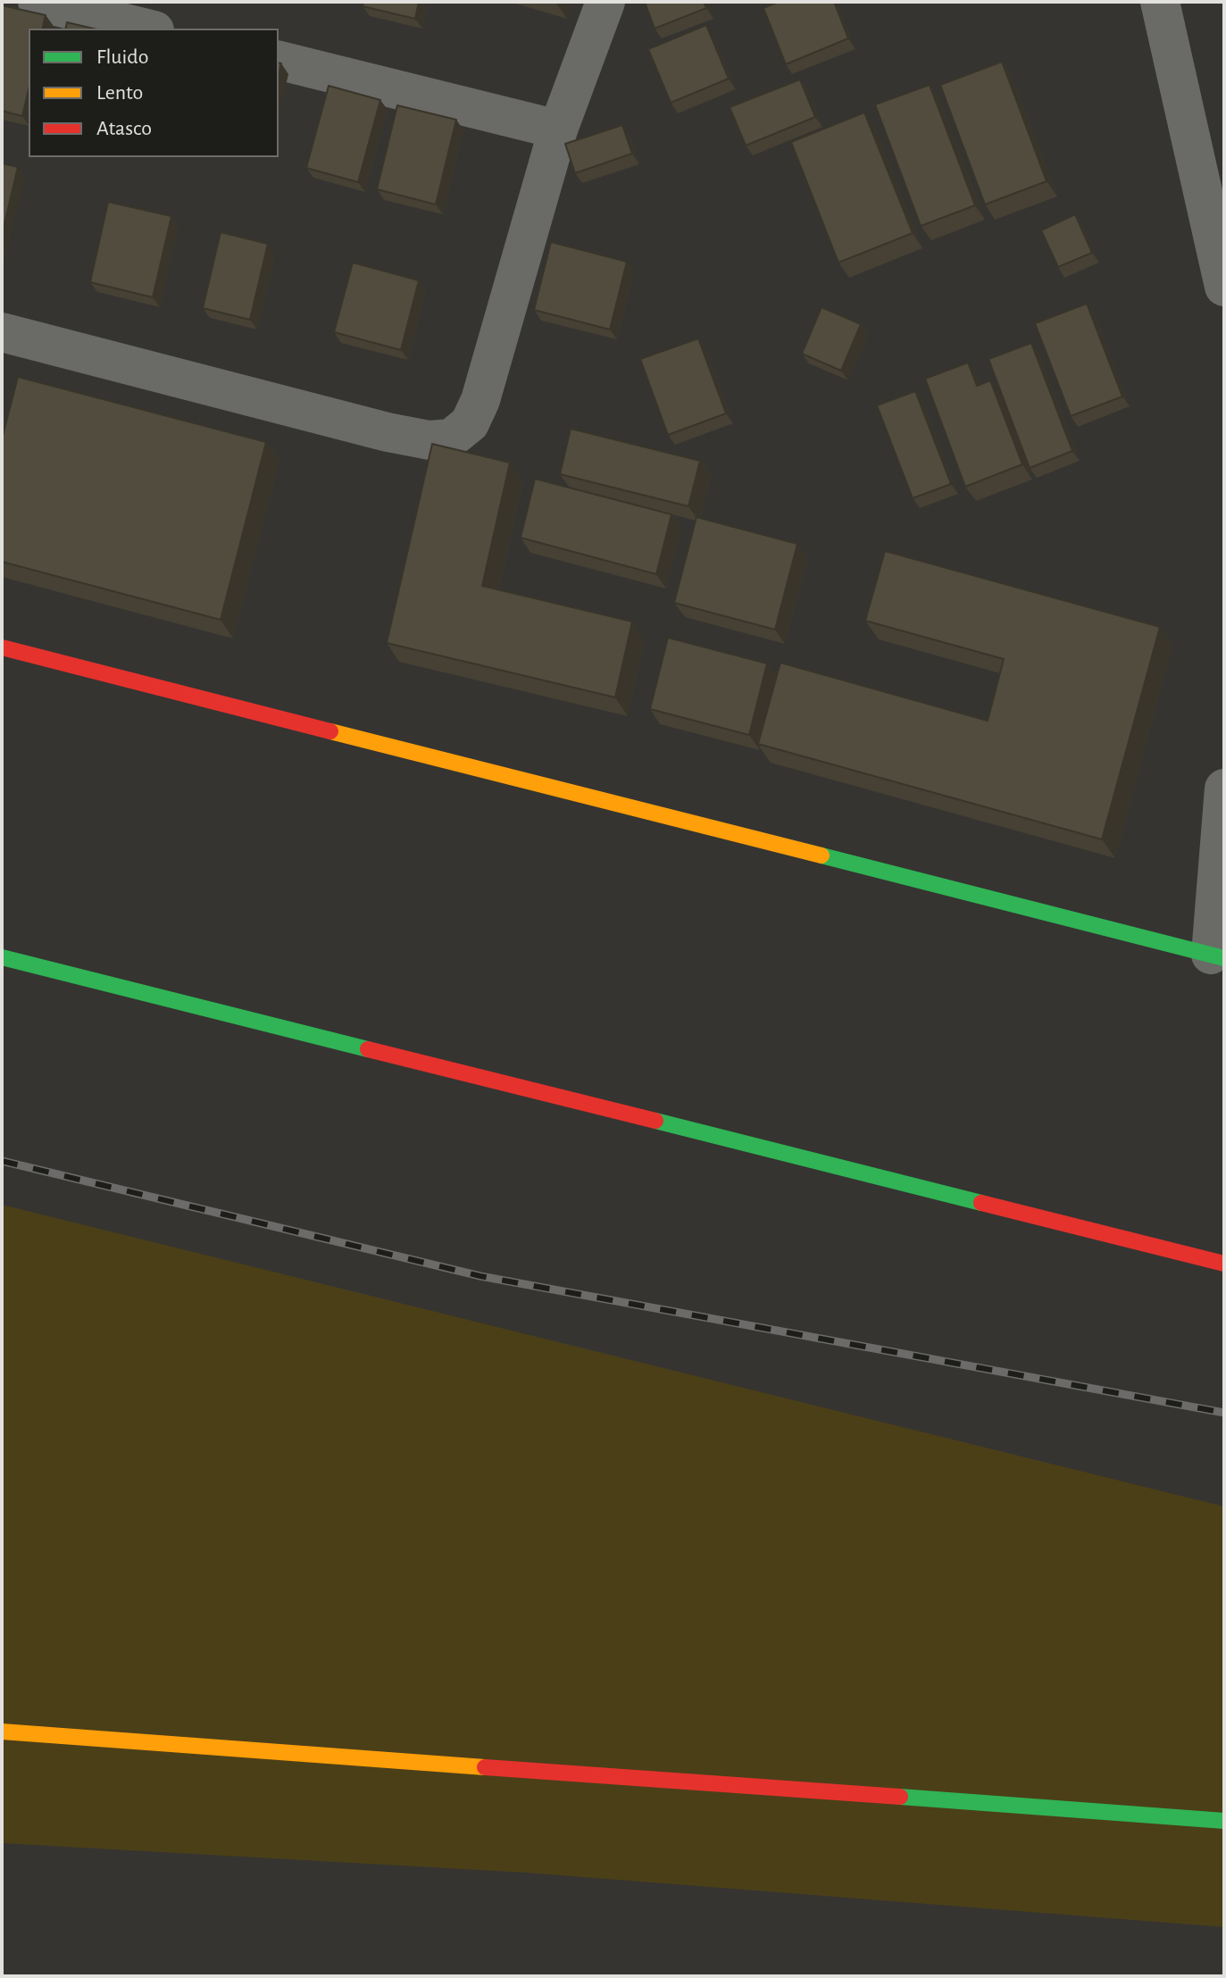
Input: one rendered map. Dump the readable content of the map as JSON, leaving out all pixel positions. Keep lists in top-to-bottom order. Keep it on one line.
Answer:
{"legend":["Fluido","Lento","Atasco"]}
